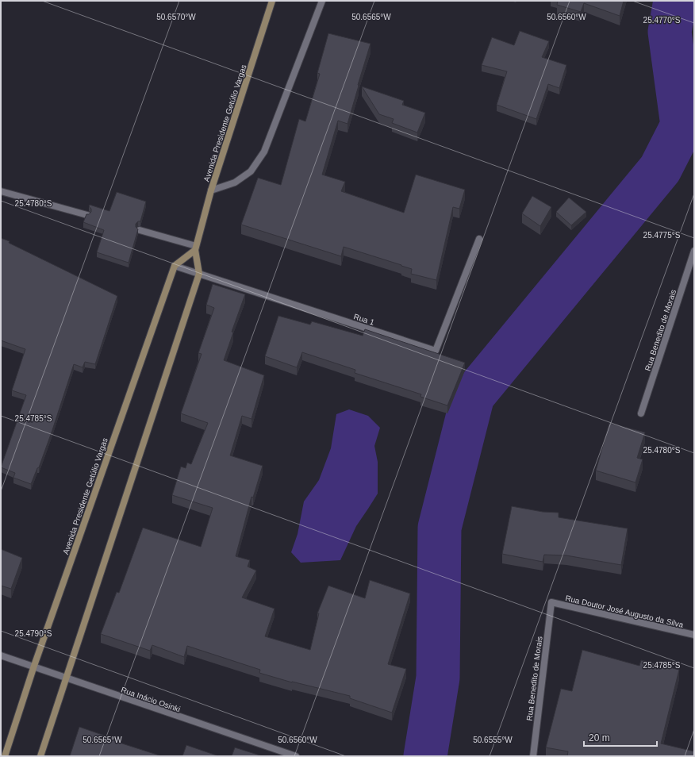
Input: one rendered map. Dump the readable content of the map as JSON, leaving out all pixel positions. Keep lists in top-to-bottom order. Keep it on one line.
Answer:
{"streets":{"main road":["Avenida Presidente Getúlio Vargas"],"street":["Rua 1","Rua Benedito de Morais","Rua Doutor José Augusto da Silva","Rua Inácio Osinki"]},"crossings":[["Avenida Presidente Getúlio Vargas","Rua 1"],["Avenida Presidente Getúlio Vargas","Rua Inácio Osinki"],["Rua Benedito de Morais","Rua Doutor José Augusto da Silva"]],"scale_bar":"20 m","coordinates":["50.6570°W","50.6565°W","50.6560°W","25.4770°S","25.4780°S","25.4775°S","25.4785°S","25.4790°S","50.6555°W"]}
